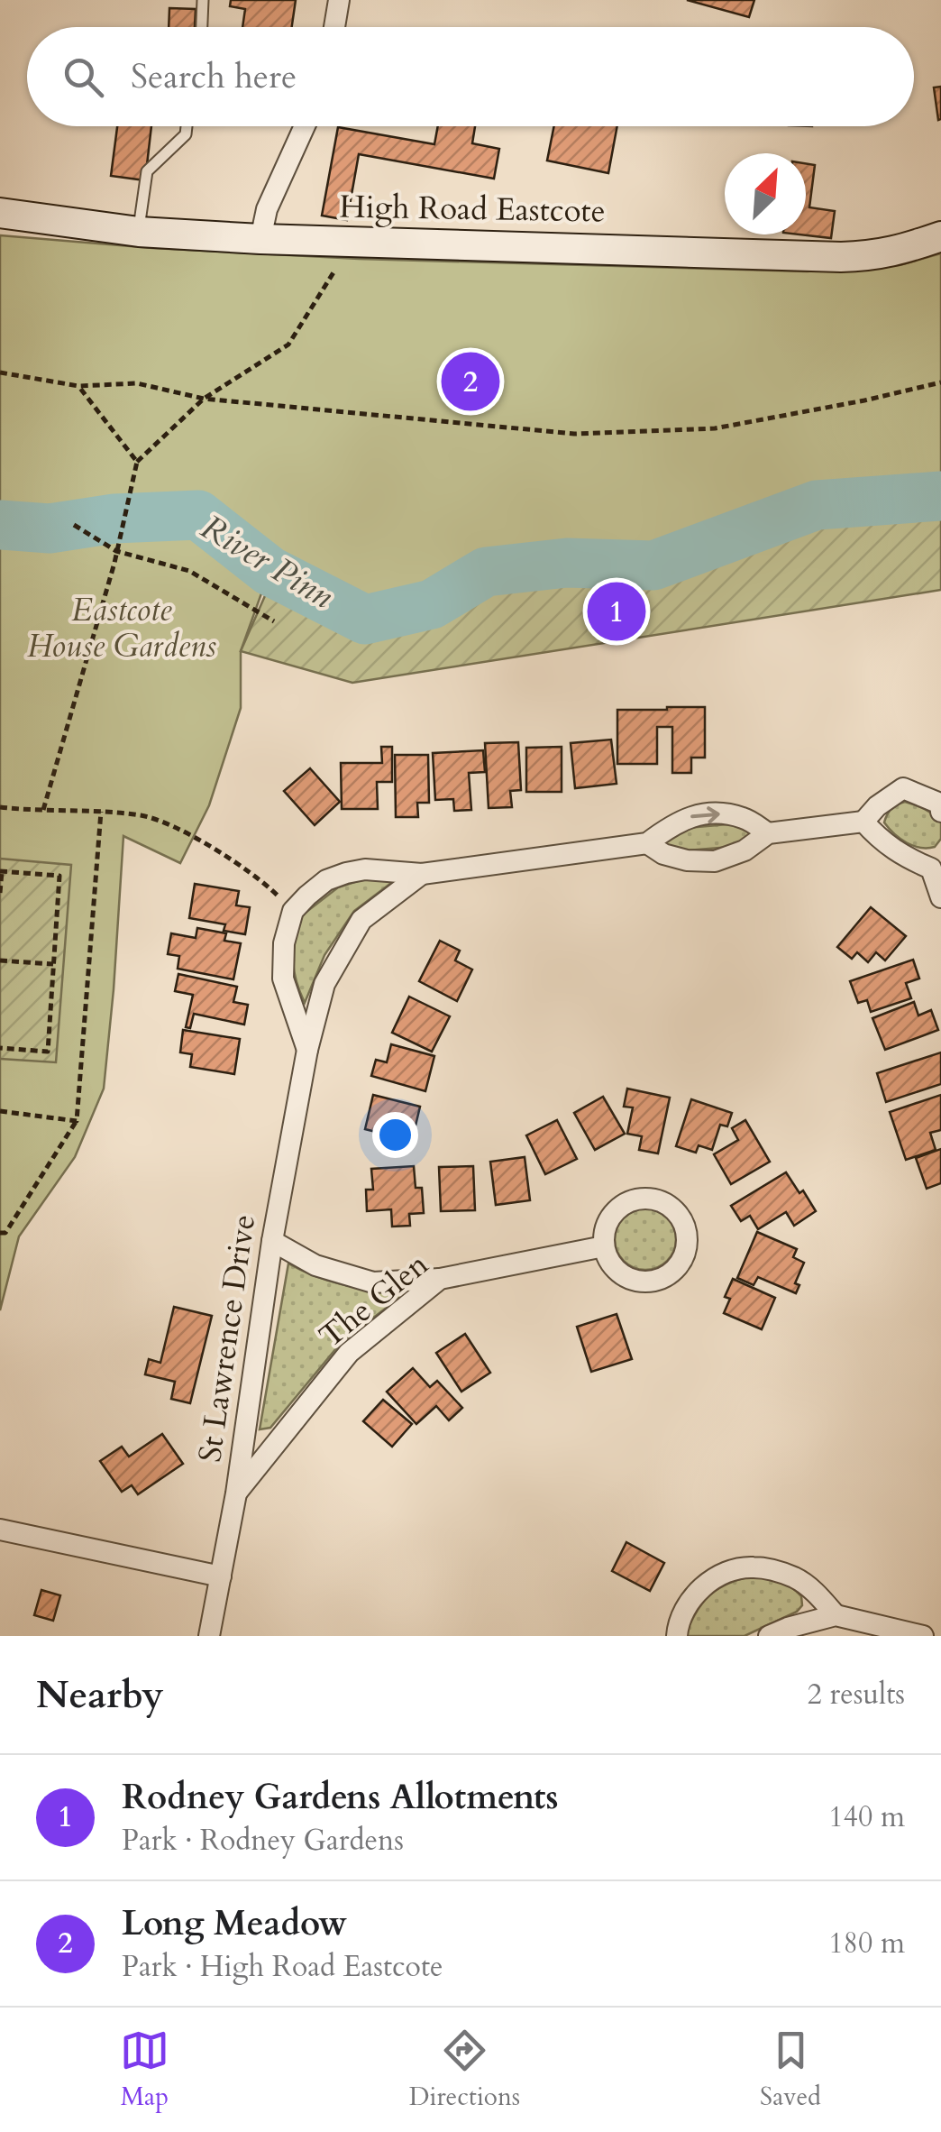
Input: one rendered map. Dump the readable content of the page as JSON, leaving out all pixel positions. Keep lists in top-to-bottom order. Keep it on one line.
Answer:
{"streets":{"main road":["High Road Eastcote"],"street":["The Glen","St Lawrence Drive"]},"crossings":[["The Glen","St Lawrence Drive"]],"water":["River Pinn"],"parks":["Eastcote House Gardens"],"north":"top right","page":{"search":"Search here","pins":["2","1"],"heading":["Nearby","2 results"],"list":[{"mark":"1","name":"Rodney Gardens Allotments","note":"Park · Rodney Gardens","value":"140 m"},{"mark":"2","name":"Long Meadow","note":"Park · High Road Eastcote","value":"180 m"}],"nav":["Map","Directions","Saved"]}}
